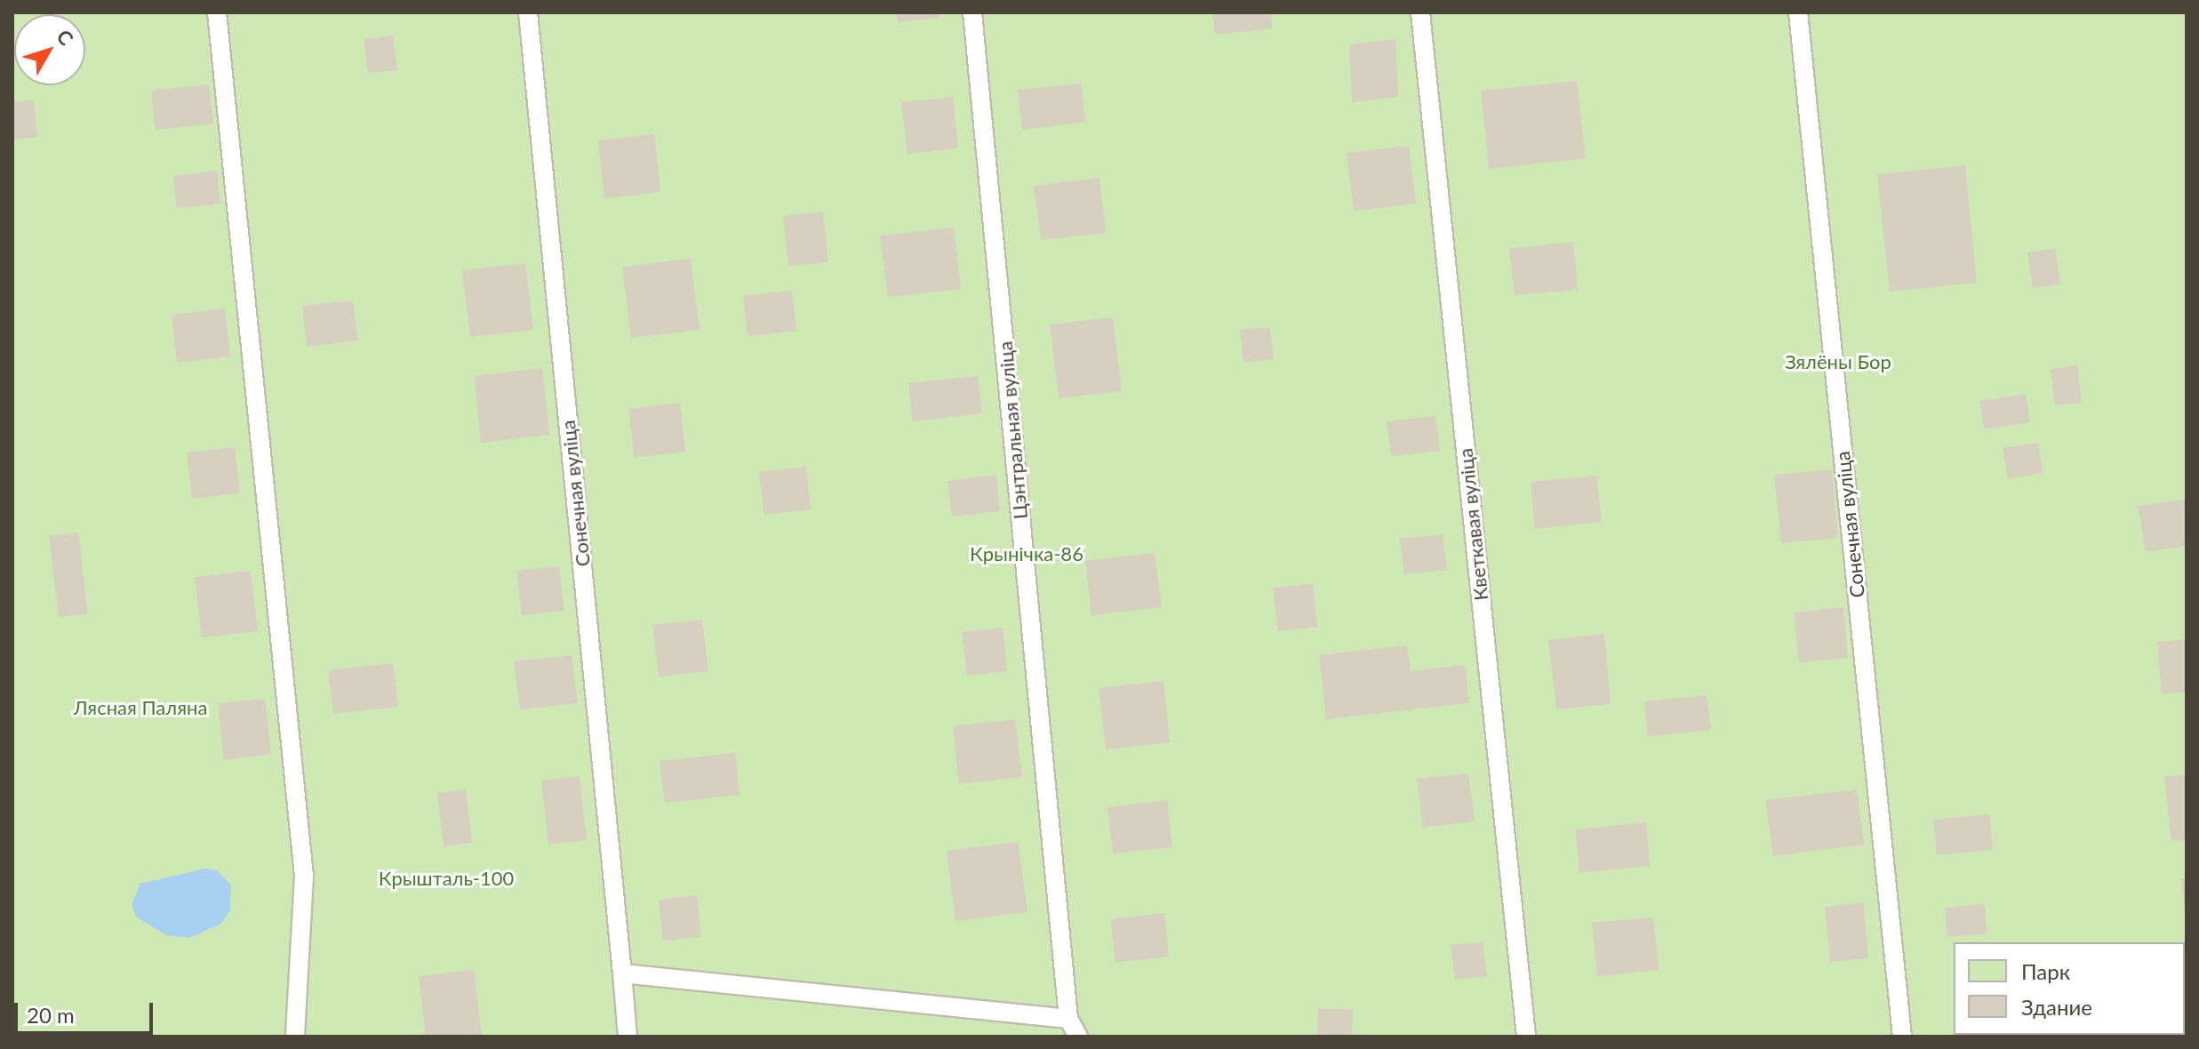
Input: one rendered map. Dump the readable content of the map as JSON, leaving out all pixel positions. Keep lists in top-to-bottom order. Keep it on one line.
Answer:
{"streets":{"lane":["Цэнтральная вуліца","Сонечная вуліца","Кветкавая вуліца"]},"parks":["Зялёны Бор","Крынічка-86","Лясная Паляна","Крышталь-100"],"legend":["Парк","Здание"],"scale_bar":"20 m","north":"top right"}
